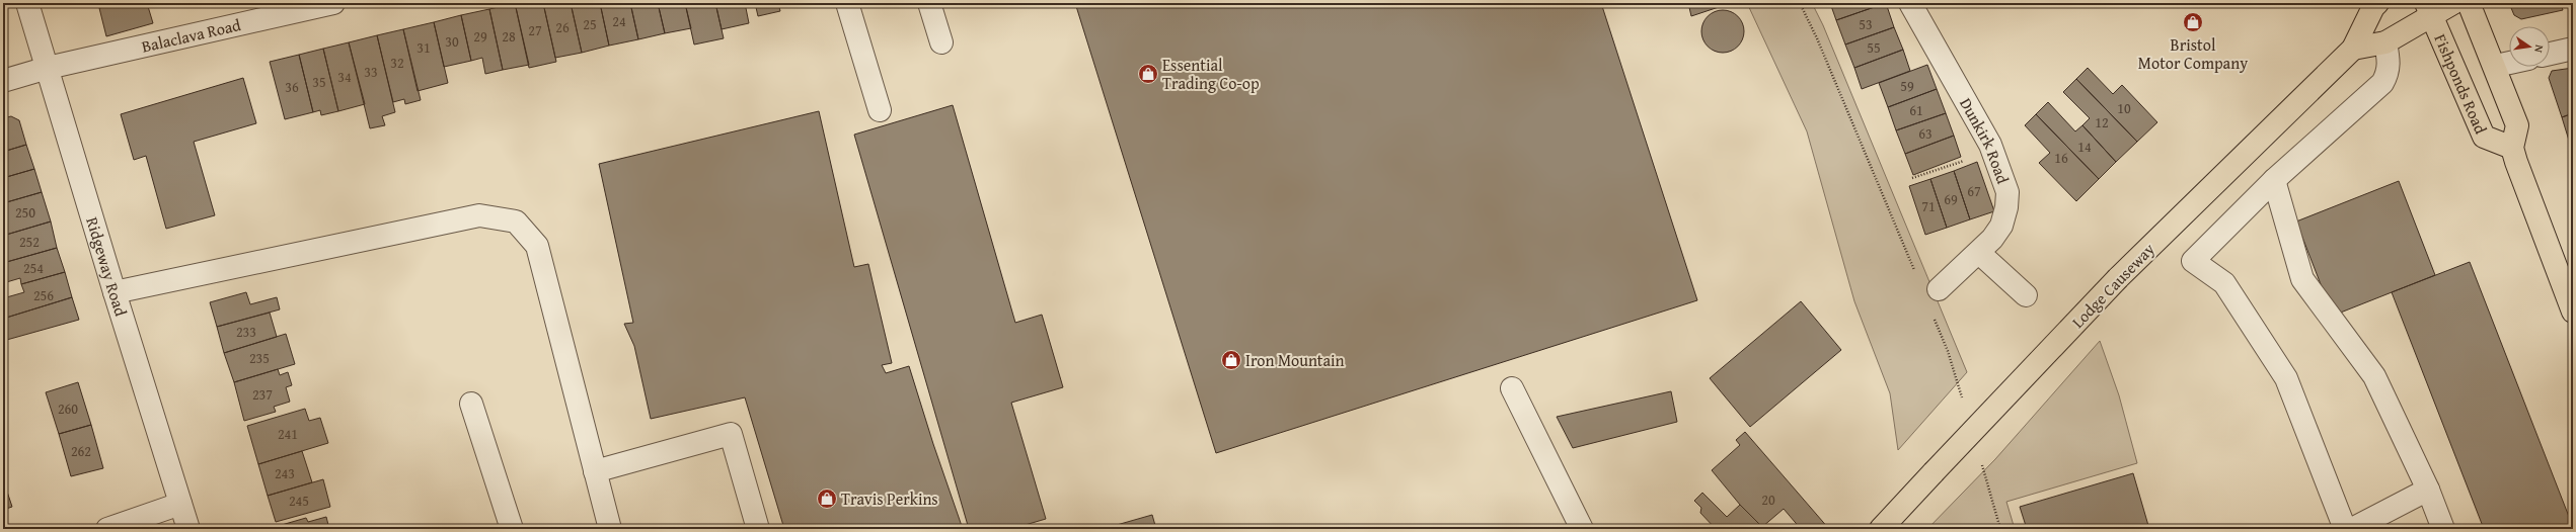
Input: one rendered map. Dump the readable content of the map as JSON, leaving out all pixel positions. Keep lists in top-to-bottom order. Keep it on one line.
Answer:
{"streets":{"main road":["Fishponds Road","Lodge Causeway"],"street":["Balaclava Road","Dunkirk Road","Ridgeway Road"]},"crossings":[["Balaclava Road","Ridgeway Road"]],"places":{"shop":["Bristol Motor Company","Essential Trading Co-op","Iron Mountain","Travis Perkins"]},"house_numbers":["24","25","53","26","27","29","28","30","31","55","32","33","34","35","59","36","10","61","12","63","14","16","67","69","71","250","252","254","256","233","235","237","260","241","262","243","20","245"],"north":"right"}
